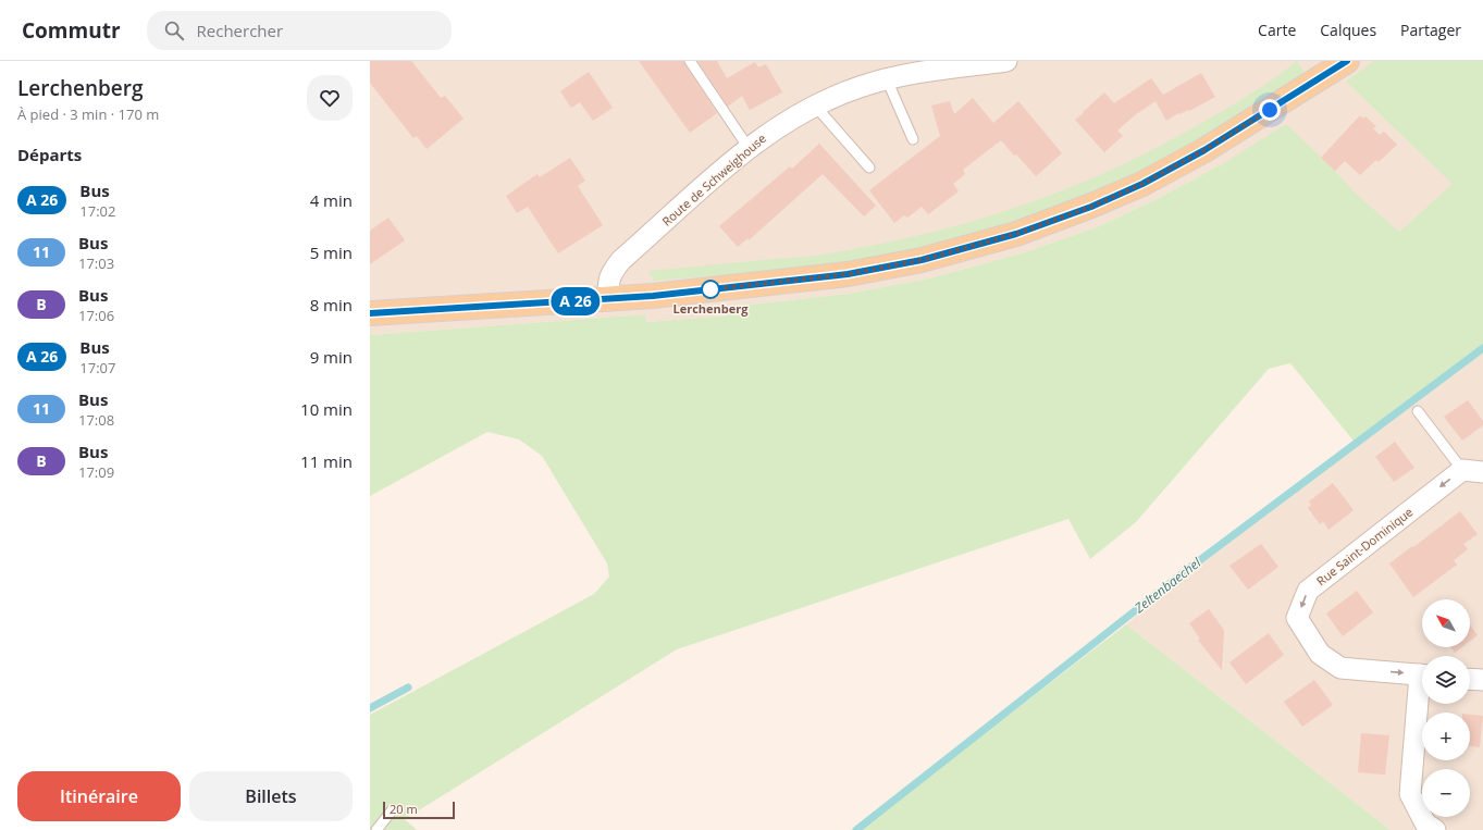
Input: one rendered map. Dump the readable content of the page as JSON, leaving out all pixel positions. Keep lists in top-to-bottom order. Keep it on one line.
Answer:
{"streets":{"street":["Route de Schweighouse","Rue Saint-Dominique"]},"water":["Zeltenbaechel"],"places":["Lerchenberg"],"scale_bar":"20 m","north":"top left","page":{"header":"Commutr","search":"Rechercher","nav":["Carte","Calques","Partager"],"heading":[["Lerchenberg","À pied · 3 min · 170 m"],"Départs"],"on_map":"A 26","list":[{"mark":"A 26","name":"Bus","note":"17:02","value":"4 min"},{"mark":"11","name":"Bus","note":"17:03","value":"5 min"},{"mark":"B","name":"Bus","note":"17:06","value":"8 min"},{"mark":"A 26","name":"Bus","note":"17:07","value":"9 min"},{"mark":"11","name":"Bus","note":"17:08","value":"10 min"},{"mark":"B","name":"Bus","note":"17:09","value":"11 min"}],"map_buttons":["+","−"],"buttons":["Itinéraire","Billets"],"scale":"20 m"}}
